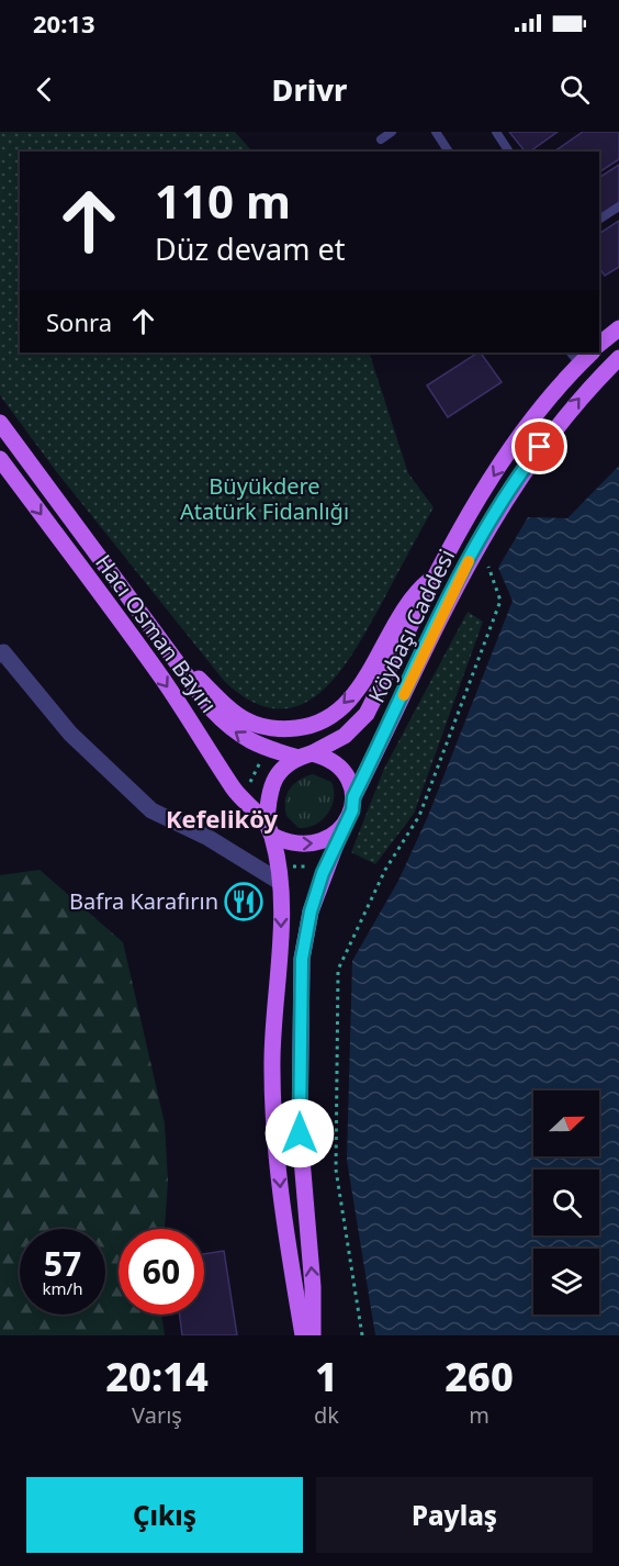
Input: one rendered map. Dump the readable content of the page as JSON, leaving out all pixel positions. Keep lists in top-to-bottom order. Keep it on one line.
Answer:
{"streets":{"main road":["Köybaşı Caddesi","Hacı Osman Bayırı"]},"crossings":[["Köybaşı Caddesi","Hacı Osman Bayırı"]],"districts":["Kefeliköy"],"parks":["Büyükdere Atatürk Fidanlığı"],"places":{"restaurant":["Bafra Karafırın"]},"north":"right","page":{"status":"20:13","header":"Drivr","turn":["110 m","Düz devam et"],"then":"Sonra","speed":"57 km/h","limit":"60","eta":["20:14","Varış","1","dk","260","m"],"buttons":["Çıkış","Paylaş"]}}
